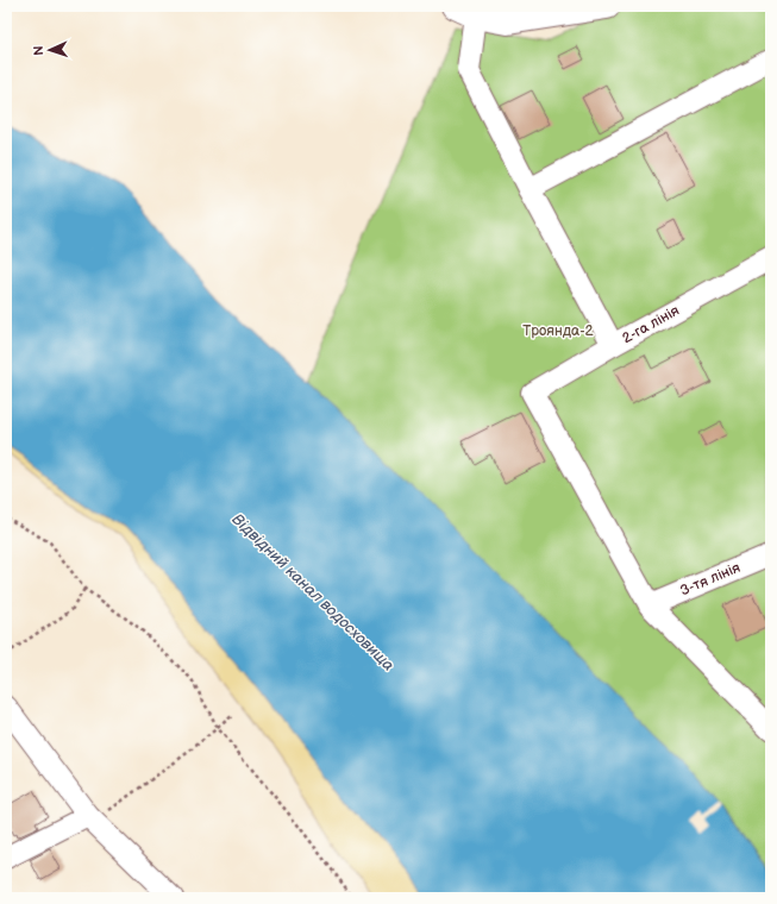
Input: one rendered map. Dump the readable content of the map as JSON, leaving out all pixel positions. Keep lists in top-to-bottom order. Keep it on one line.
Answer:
{"streets":{"street":["2-га лінія","3-тя лінія"]},"crossings":[["2-га лінія","3-тя лінія"]],"water":["Відвідний канал водосховища"],"parks":["Троянда-2"],"north":"left"}
